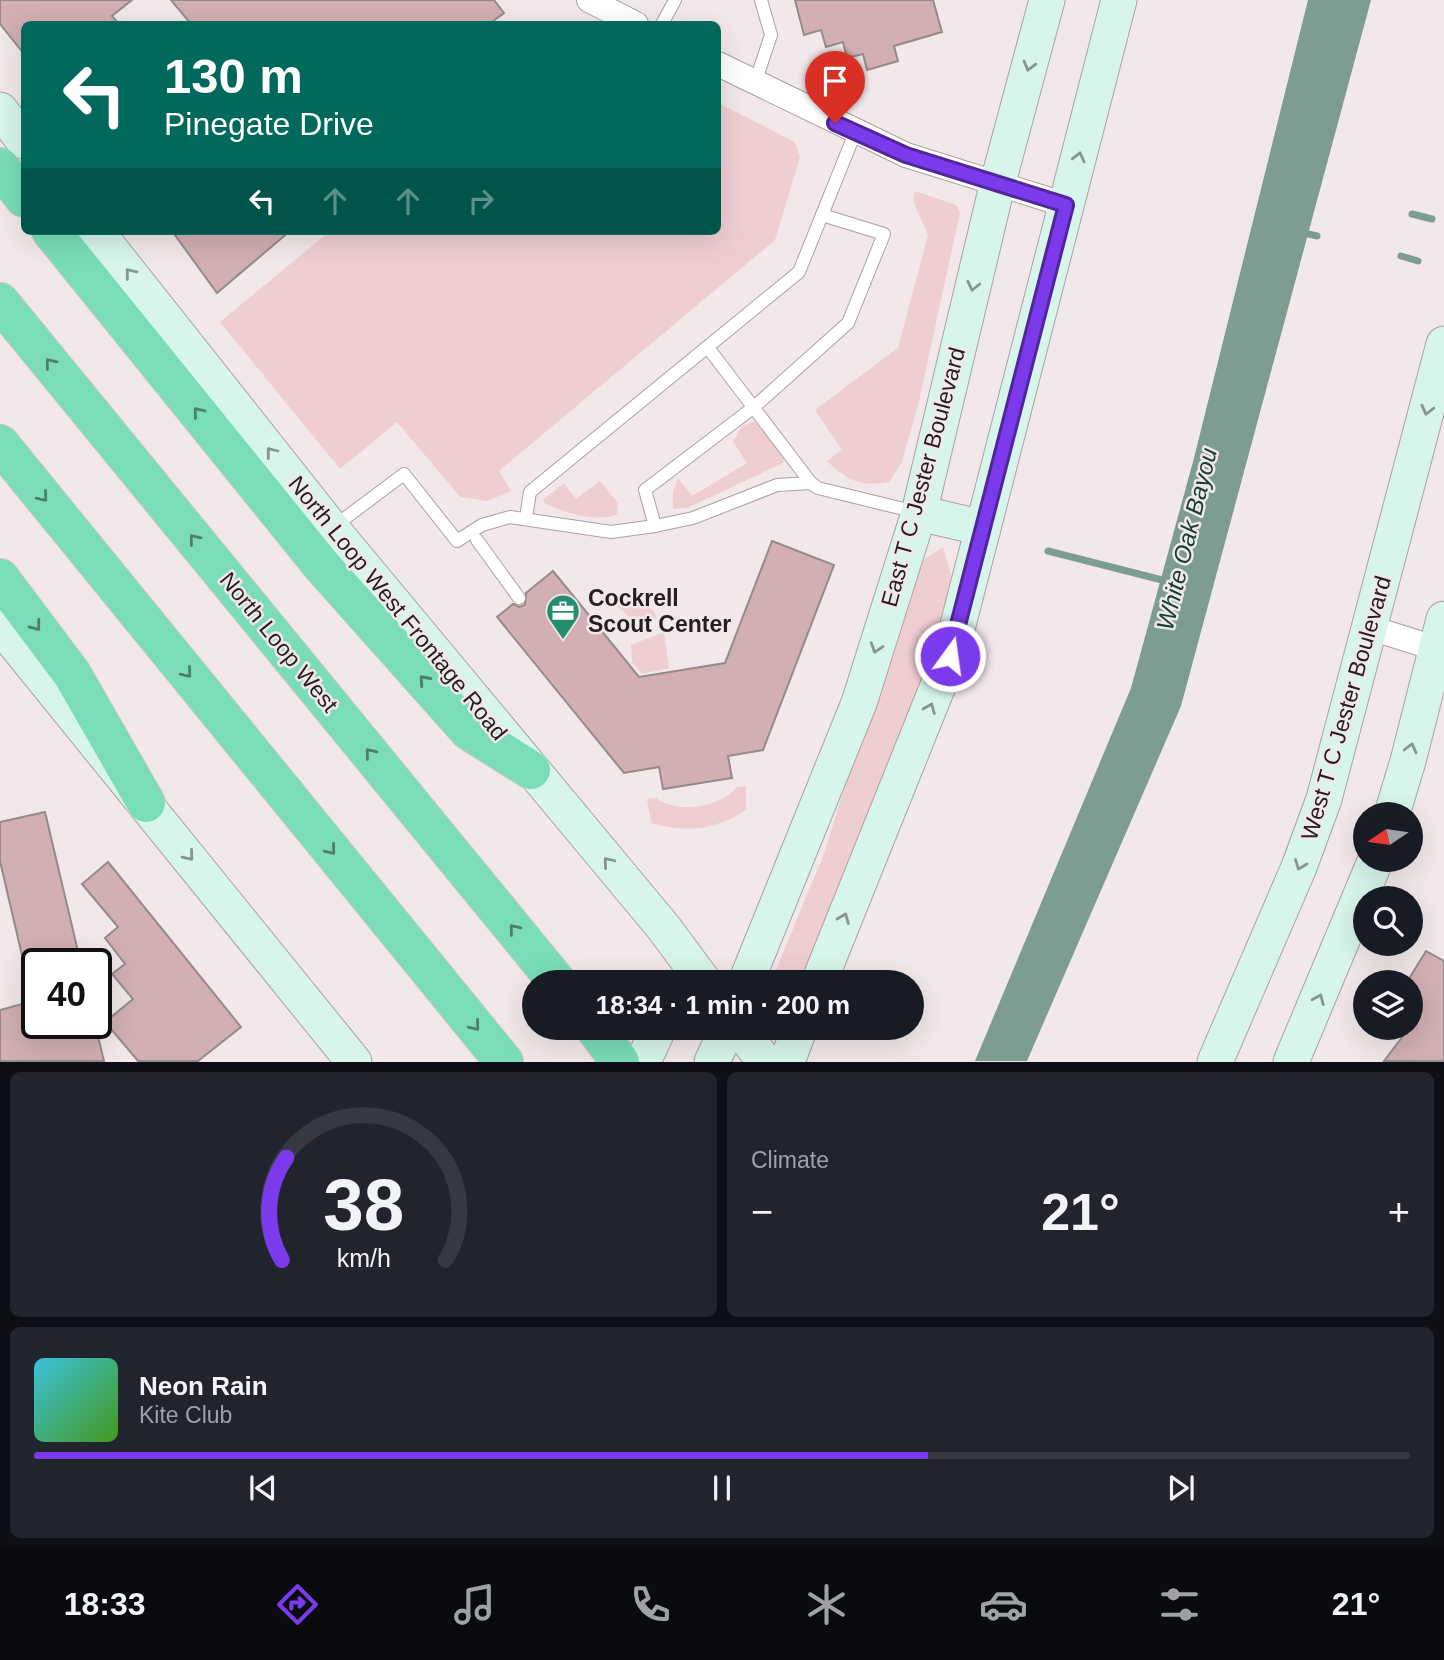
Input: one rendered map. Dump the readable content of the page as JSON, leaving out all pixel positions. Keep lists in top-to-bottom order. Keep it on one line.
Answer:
{"streets":{"highway":["North Loop West"],"main road":["East T C Jester Boulevard","North Loop West Frontage Road","West T C Jester Boulevard"]},"one_way":["North Loop West Frontage Road"],"water":["White Oak Bayou"],"places":{"office":["Cockrell Scout Center"]},"north":"left","page":{"turn":["130 m","Pinegate Drive"],"limit":"40","trip":"18:34 · 1 min · 200 m","tile":"Climate","heat":["−","21°","+"],"song":["Neon Rain","Kite Club"],"tabs":["18:33","21°"],"gauge":["38","km/h"]}}
